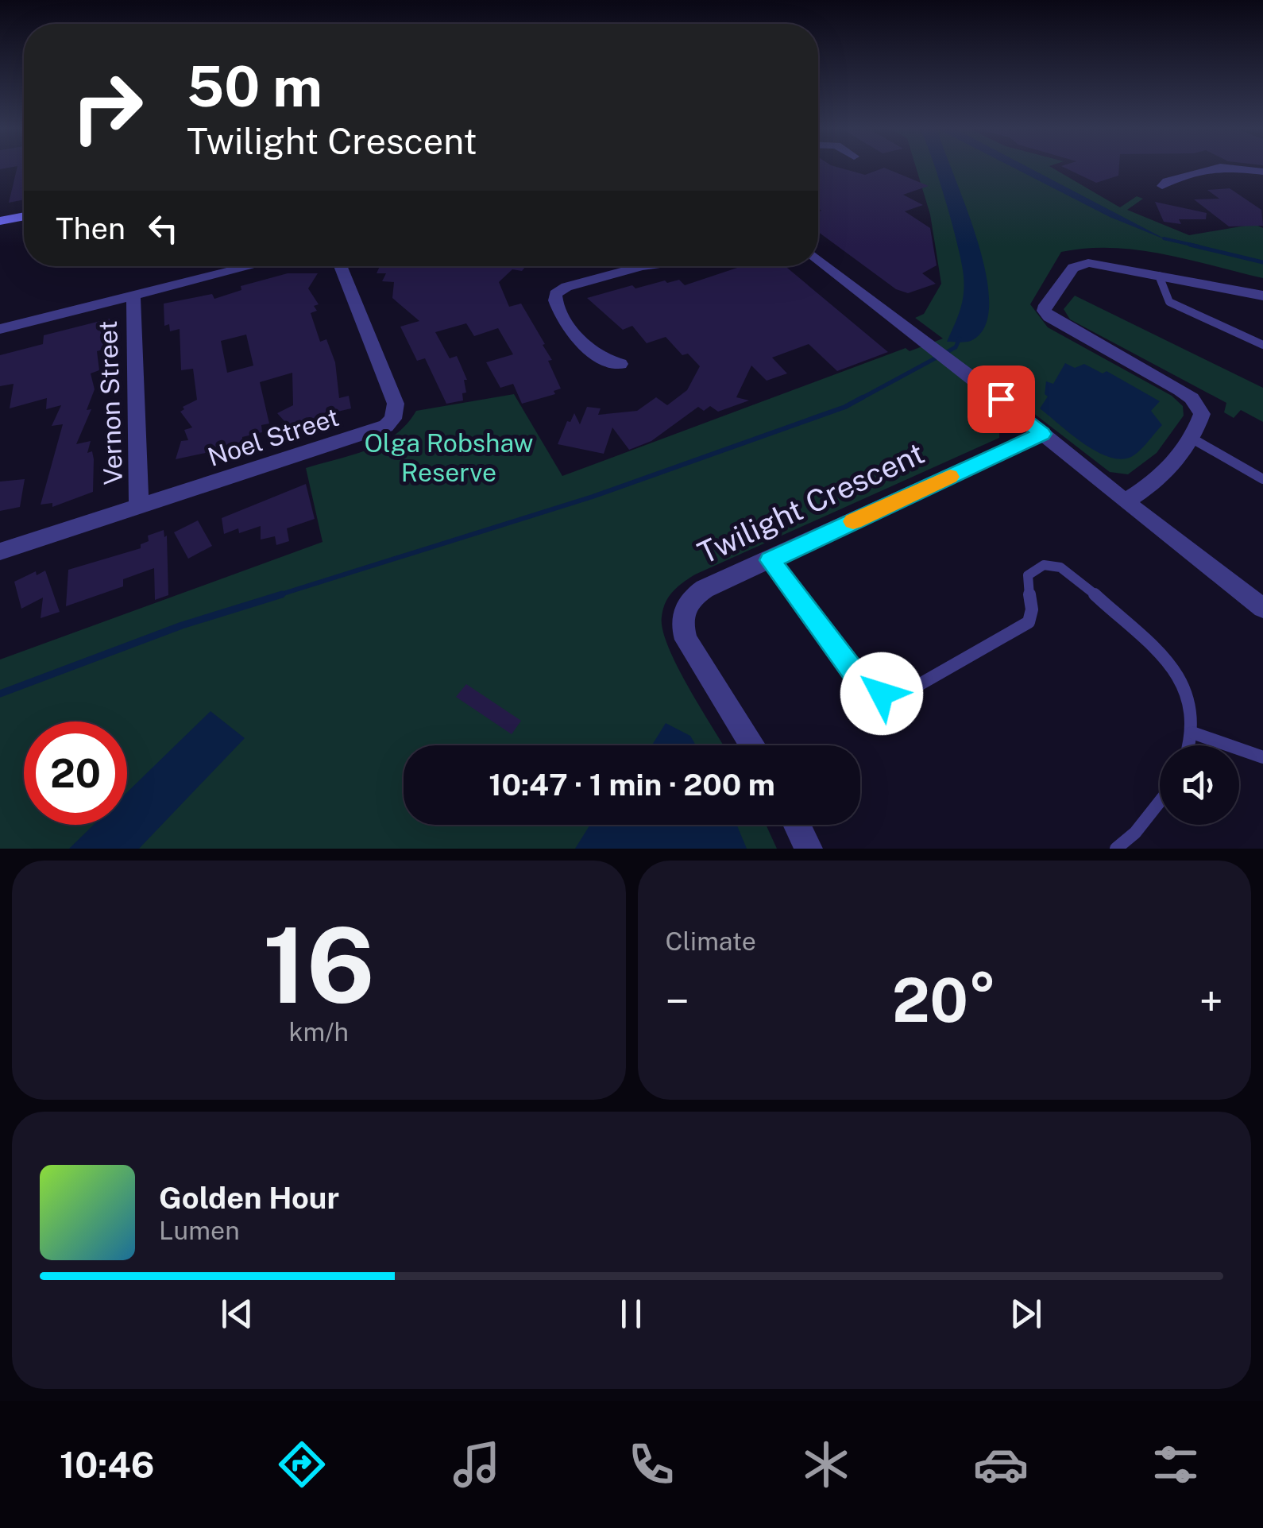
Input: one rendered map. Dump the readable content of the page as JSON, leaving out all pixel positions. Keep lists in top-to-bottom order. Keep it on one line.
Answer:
{"streets":{"street":["Vernon Street","Noel Street","Twilight Crescent"]},"crossings":[["Vernon Street","Noel Street"]],"parks":["Olga Robshaw Reserve"],"page":{"turn":["50 m","Twilight Crescent"],"then":"Then","limit":"20","trip":"10:47 · 1 min · 200 m","tile":[["16","km/h"],"Climate"],"heat":["−","20°","+"],"song":["Golden Hour","Lumen"],"tabs":"10:46"}}
